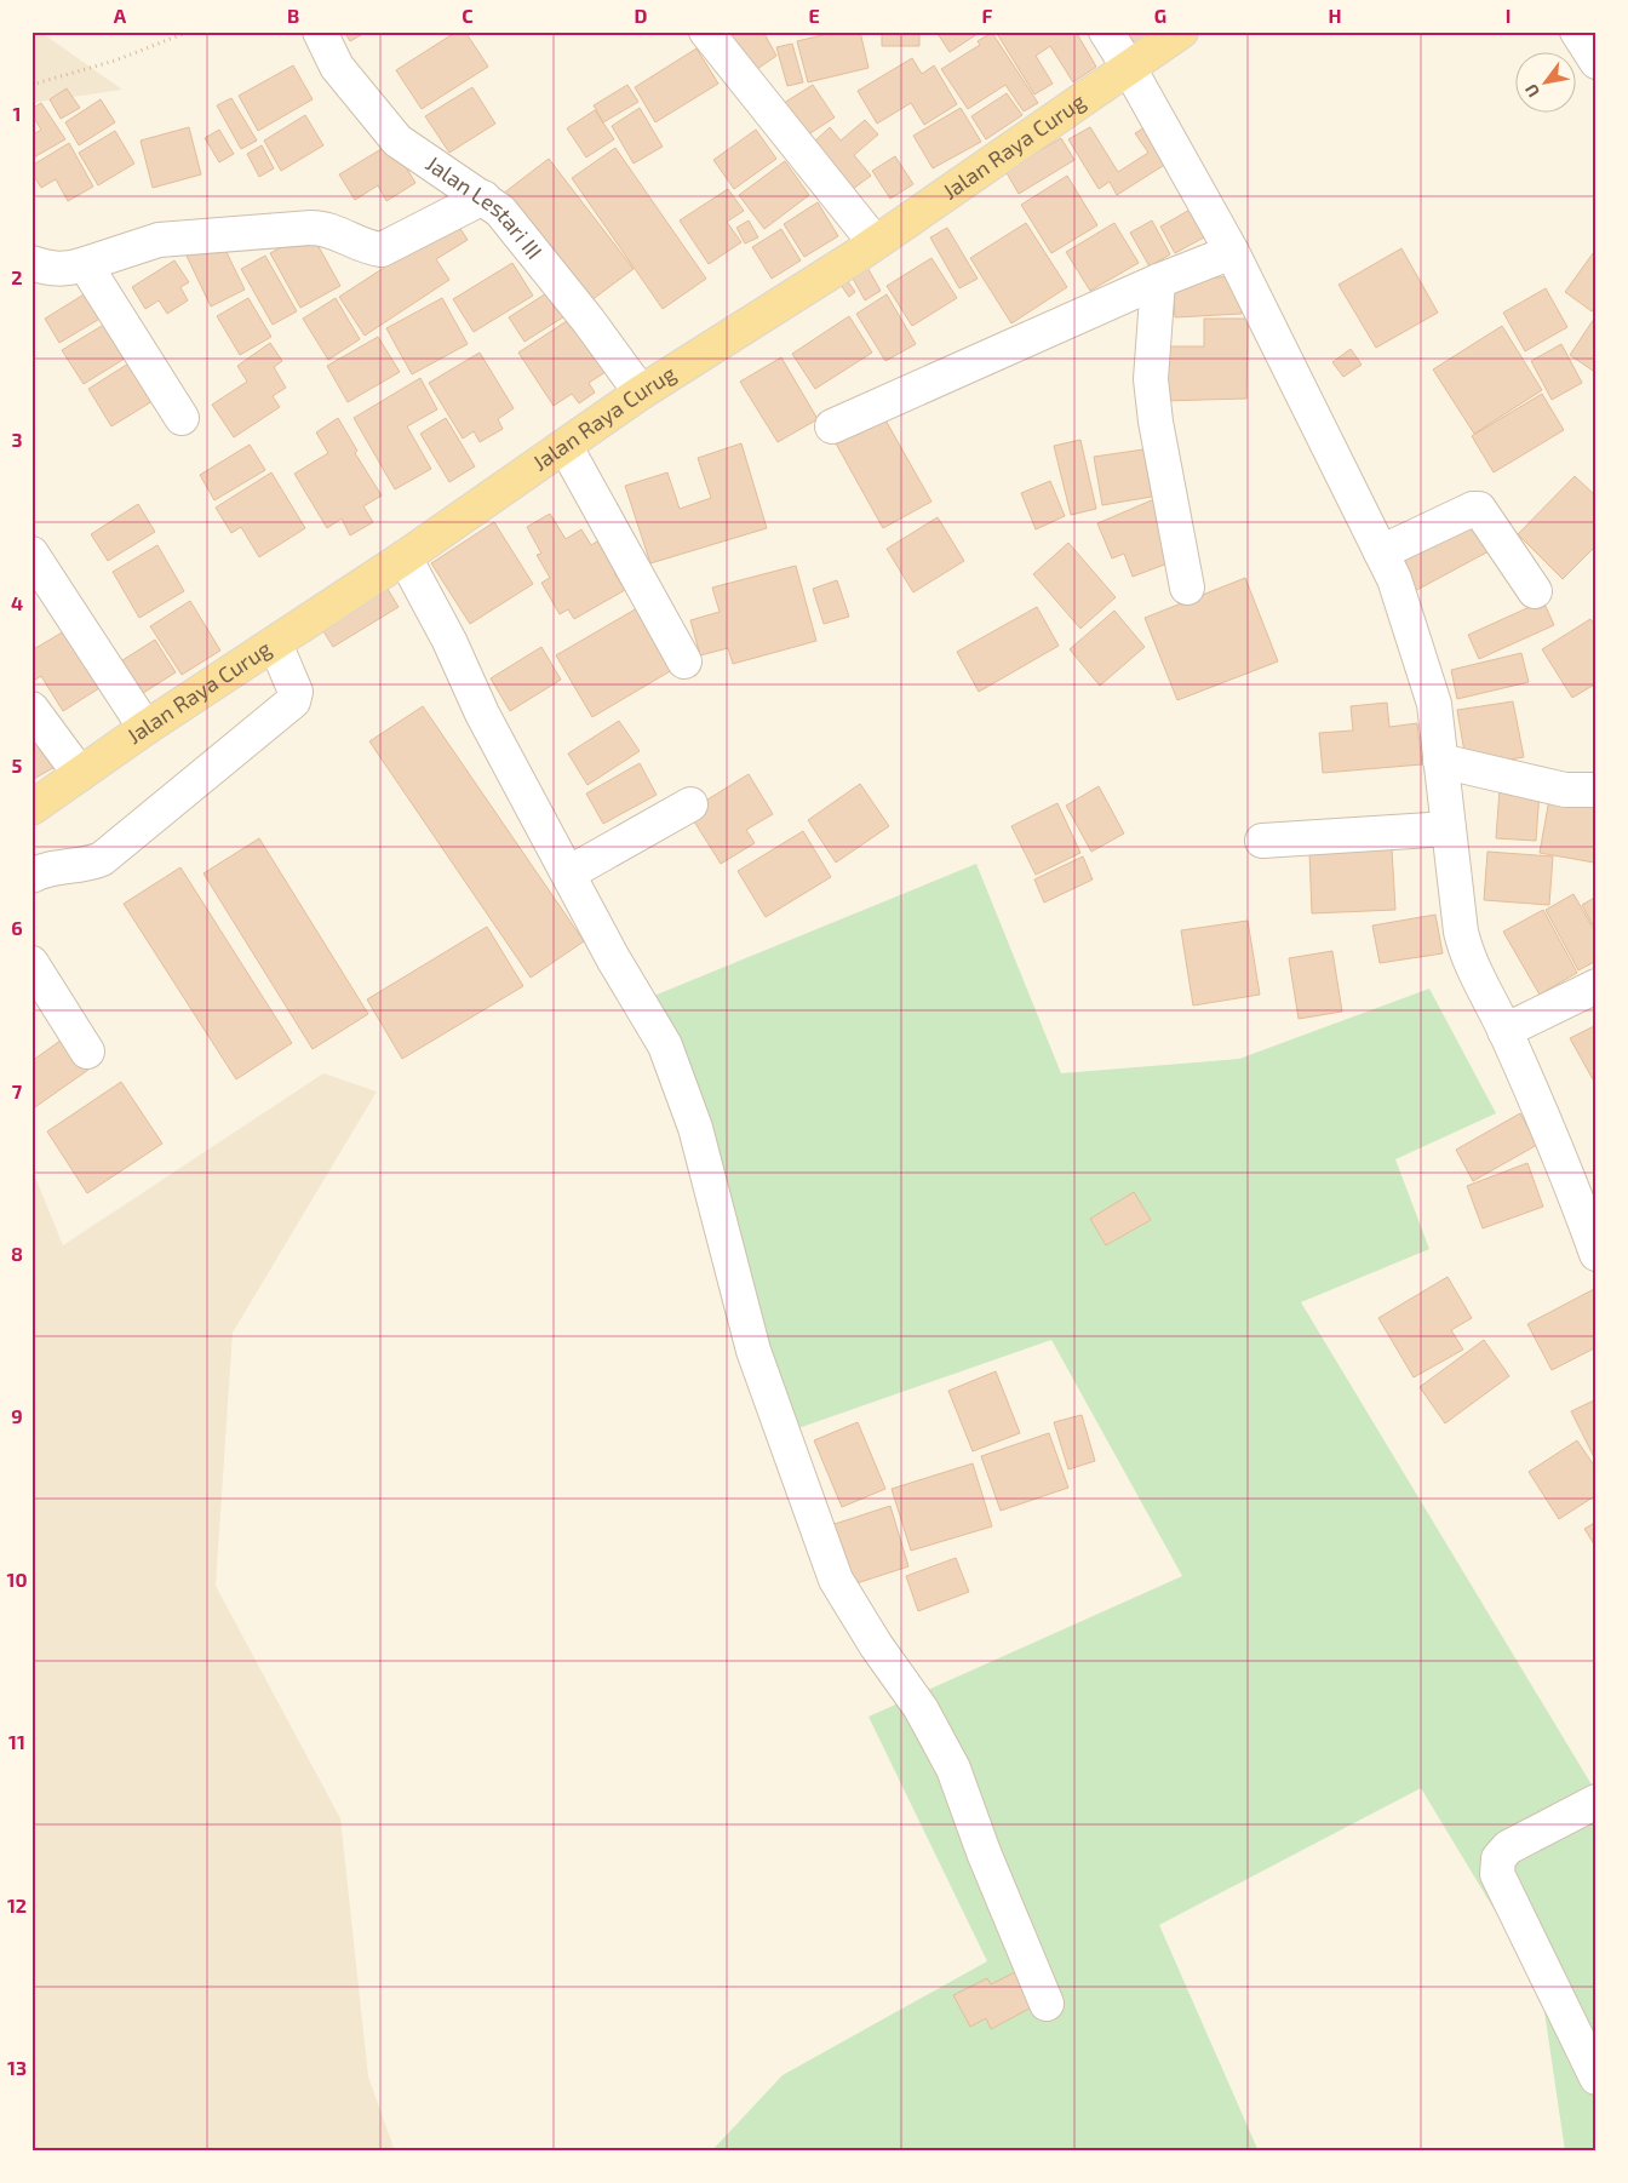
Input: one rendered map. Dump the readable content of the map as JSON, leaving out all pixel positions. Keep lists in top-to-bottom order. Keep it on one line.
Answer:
{"streets":{"main road":["Jalan Raya Curug"],"street":["Jalan Lestari III"]},"crossings":[["Jalan Raya Curug","Jalan Lestari III"]],"north":"bottom left","grid":{"columns":["A","B","C","D","E","F","G","H","I"],"rows":["1","2","3","4","5","6","7","8","9","10","11","12","13"]}}
